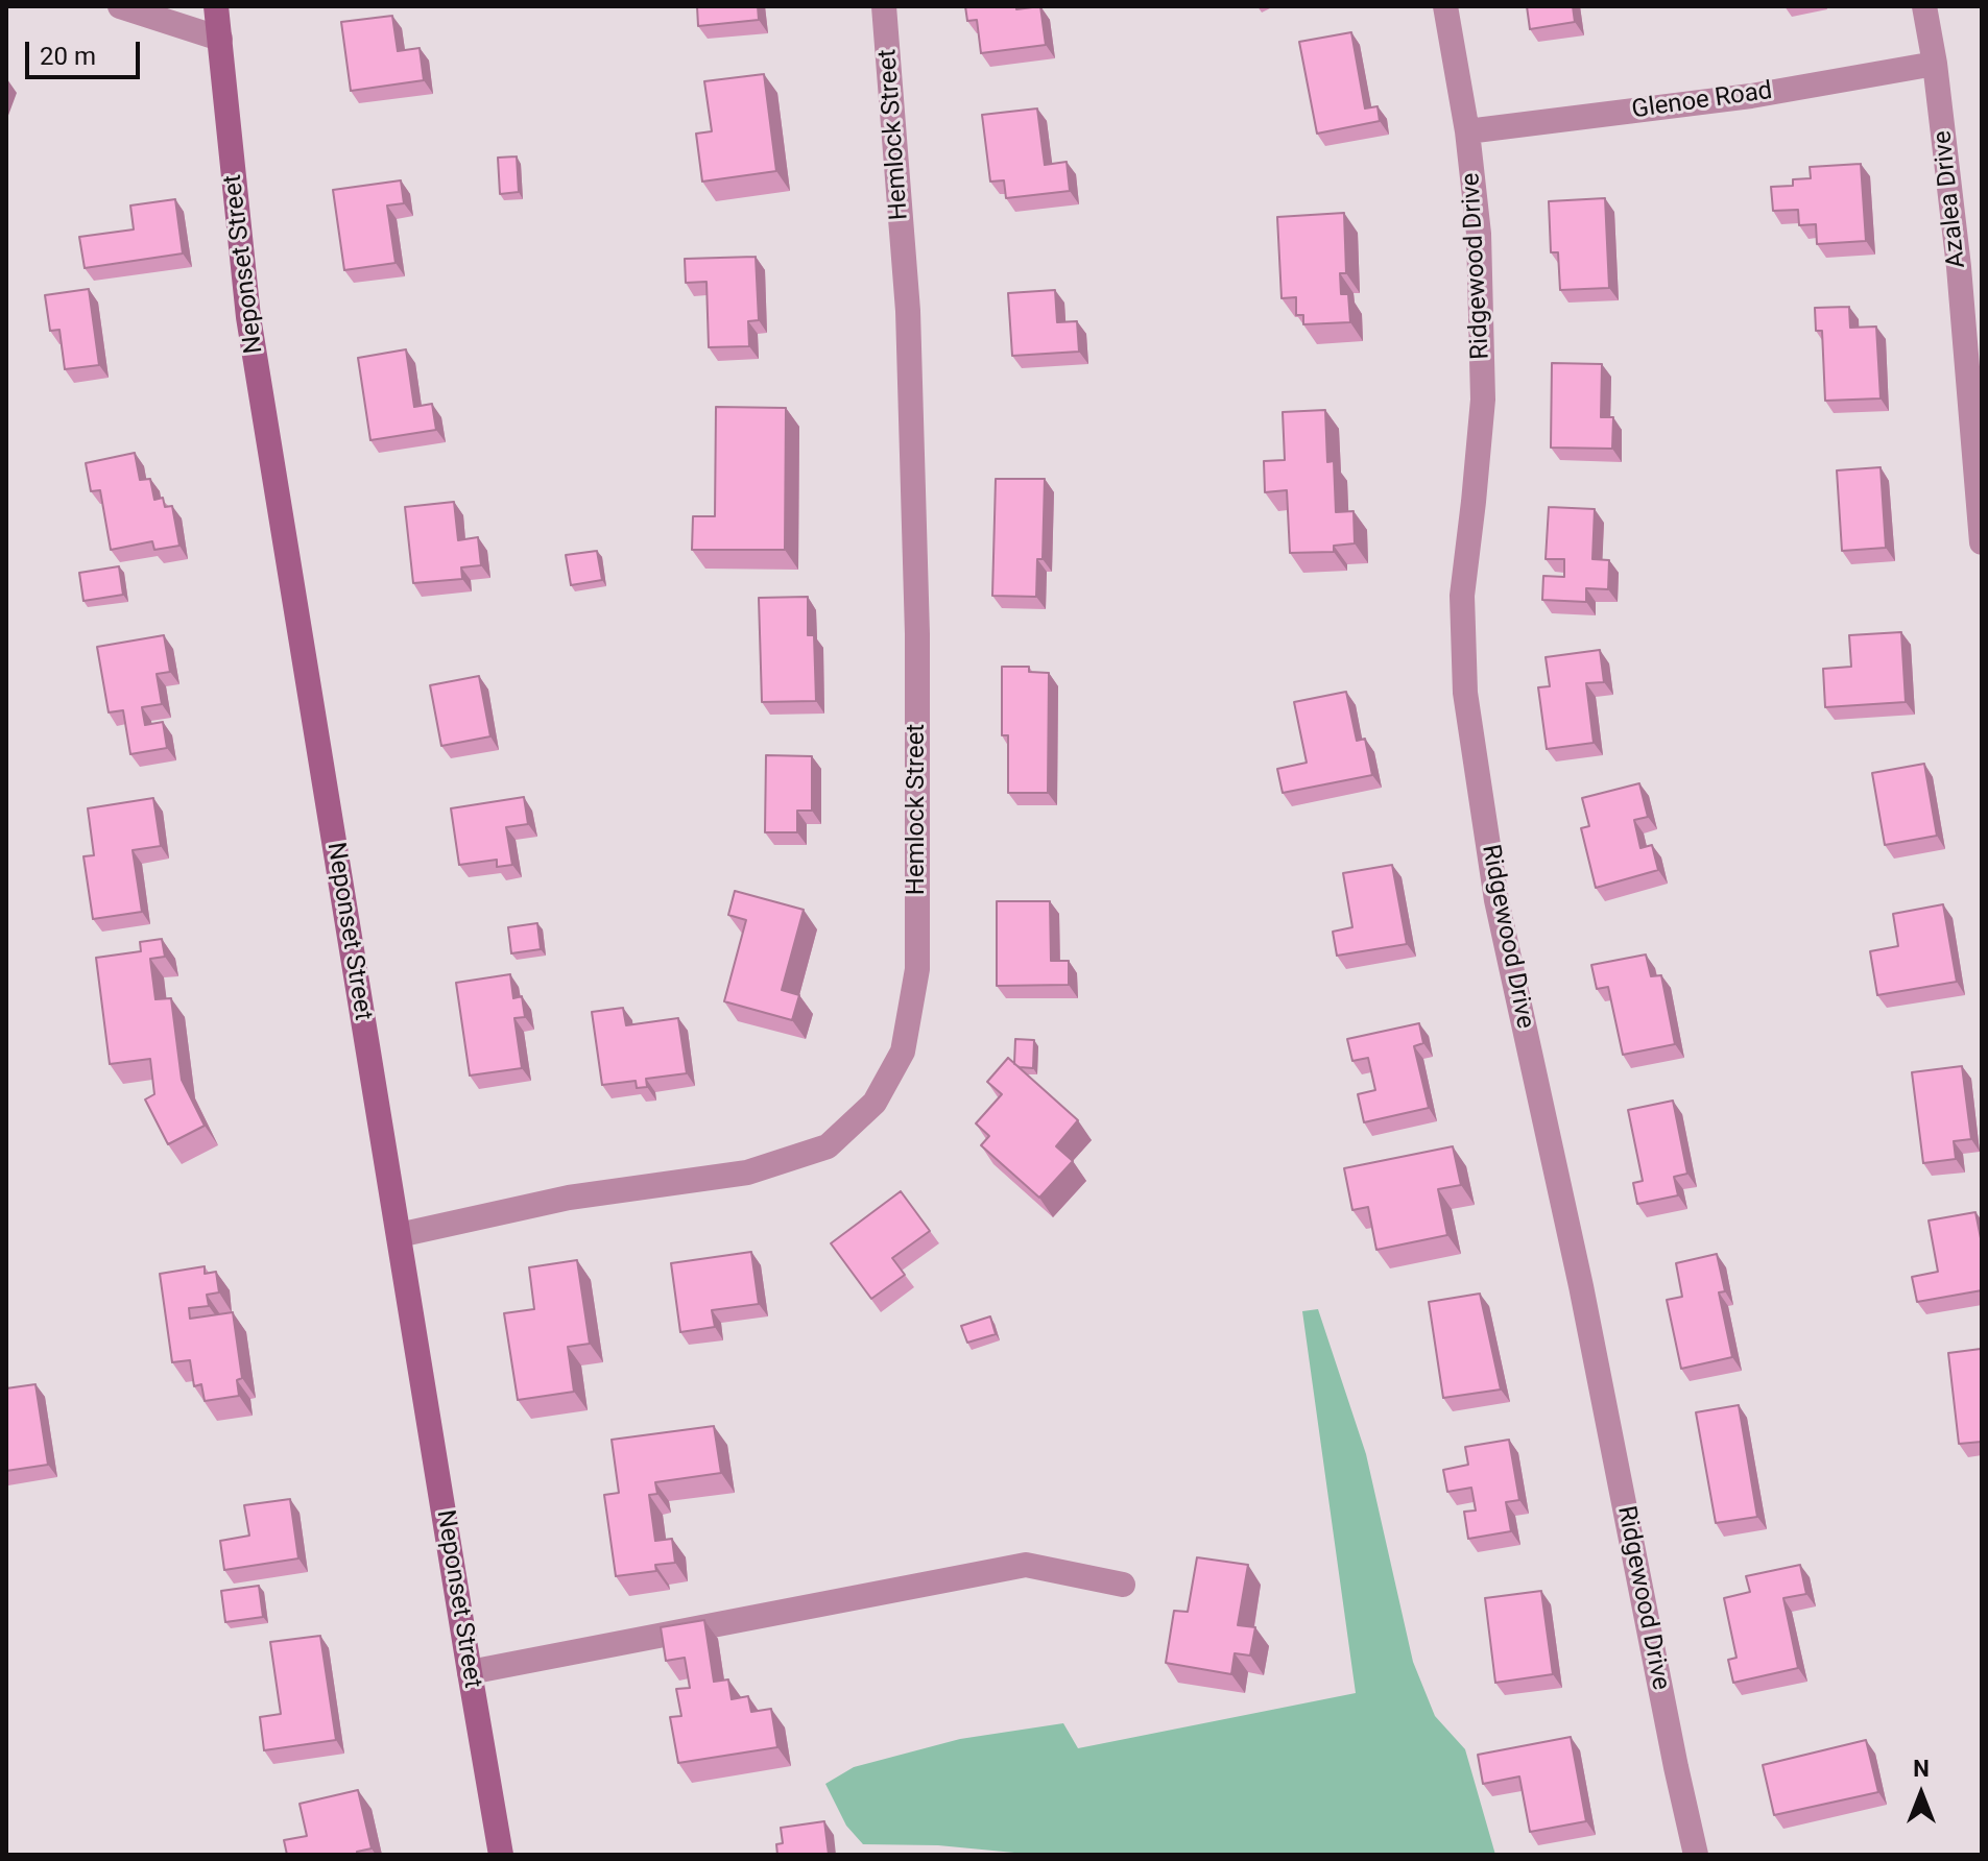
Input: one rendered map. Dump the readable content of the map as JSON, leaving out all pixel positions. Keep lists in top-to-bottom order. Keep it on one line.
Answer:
{"streets":{"main road":["Neponset Street"],"street":["Glenoe Road","Hemlock Street","Azalea Drive","Ridgewood Drive"]},"crossings":[["Glenoe Road","Azalea Drive"],["Glenoe Road","Ridgewood Drive"],["Hemlock Street","Neponset Street"]],"scale_bar":"20 m","north":"top"}
